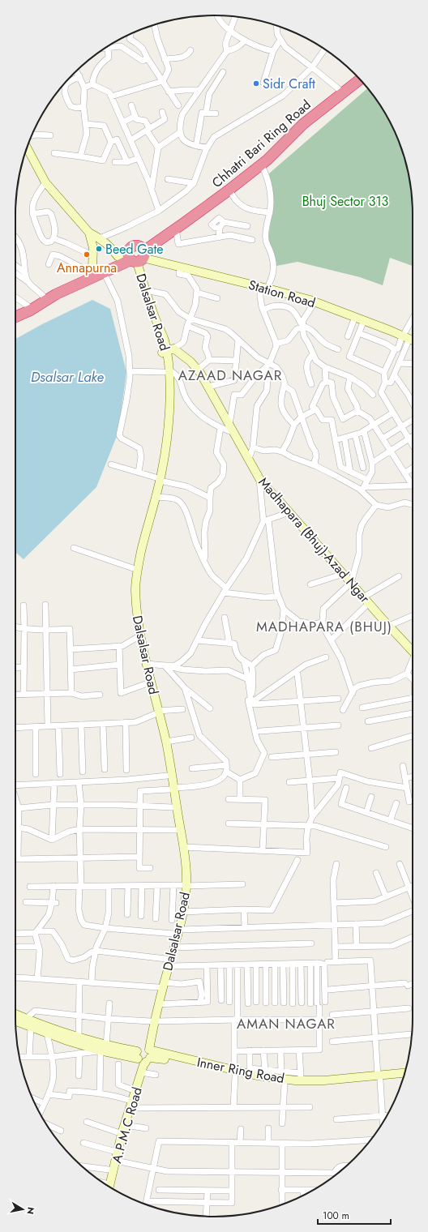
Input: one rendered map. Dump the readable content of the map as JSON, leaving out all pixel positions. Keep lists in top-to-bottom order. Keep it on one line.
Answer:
{"streets":{"highway":["Chhatri Bari Ring Road"],"street":["Station Road","Dalsalsar Road","Madhapara (Bhuj)-Azad Ngar","Inner Ring Road","A.P.M.C Road"]},"crossings":[["Chhatri Bari Ring Road","Station Road"],["Chhatri Bari Ring Road","Dalsalsar Road"],["Station Road","Dalsalsar Road"],["Dalsalsar Road","Madhapara (Bhuj)-Azad Ngar"],["Dalsalsar Road","Inner Ring Road"],["Dalsalsar Road","A.P.M.C Road"],["Inner Ring Road","A.P.M.C Road"]],"districts":["AZAAD NAGAR","MADHAPARA (BHUJ)","AMAN NAGAR"],"water":["Dsalsar Lake"],"parks":["Bhuj Sector 313"],"places":["Sidr Craft","Beed Gate","Annapurna"],"scale_bar":"100 m","north":"right"}
